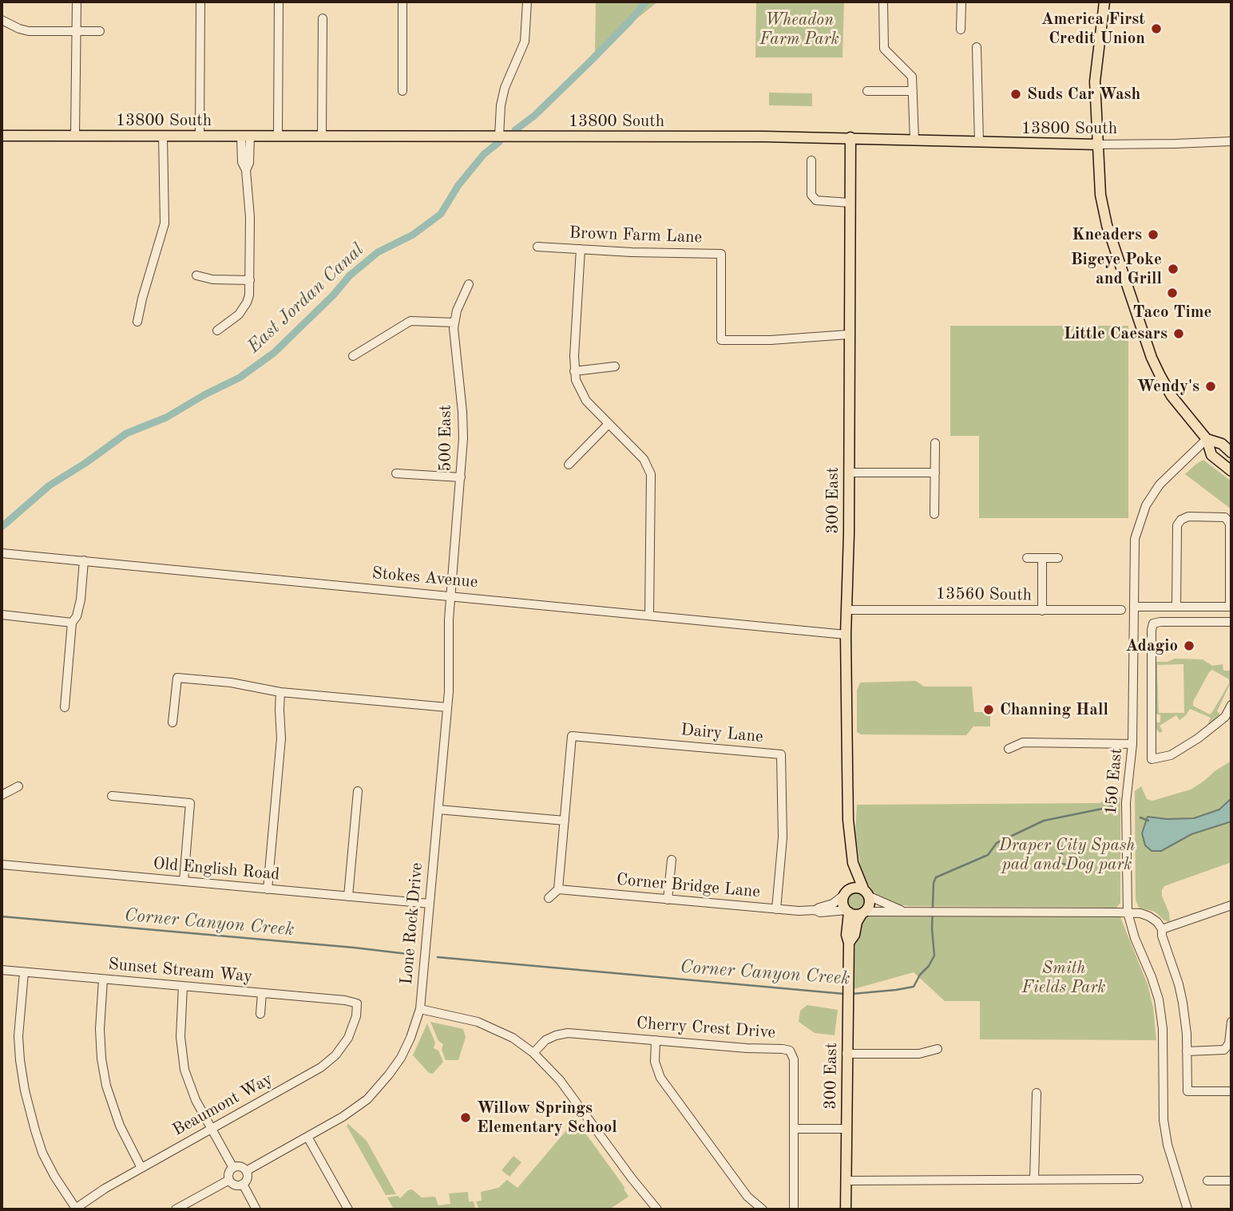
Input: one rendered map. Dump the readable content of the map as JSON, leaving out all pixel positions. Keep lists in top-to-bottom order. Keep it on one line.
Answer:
{"streets":{"main road":["13800 South","300 East"],"street":["Brown Farm Lane","500 East","Stokes Avenue","13560 South","Dairy Lane","150 East","Old English Road","Corner Bridge Lane","Lone Rock Drive","Sunset Stream Way","Cherry Crest Drive","Beaumont Way"]},"crossings":[["13800 South","300 East"],["Brown Farm Lane","300 East"],["500 East","Stokes Avenue"],["500 East","Lone Rock Drive"],["300 East","Stokes Avenue"],["300 East","13560 South"],["300 East","Corner Bridge Lane"],["Stokes Avenue","Lone Rock Drive"],["Dairy Lane","Corner Bridge Lane"],["Old English Road","Lone Rock Drive"],["Sunset Stream Way","Beaumont Way"]],"water":["East Jordan Canal","Corner Canyon Creek"],"parks":["Wheadon Farm Park","Draper City Spash pad and Dog park","Smith Fields Park"],"places":["America First Credit Union","Suds Car Wash","Kneaders","Bigeye Poke and Grill","Taco Time","Little Caesars","Wendy's","Adagio","Channing Hall","Willow Springs Elementary School"]}
